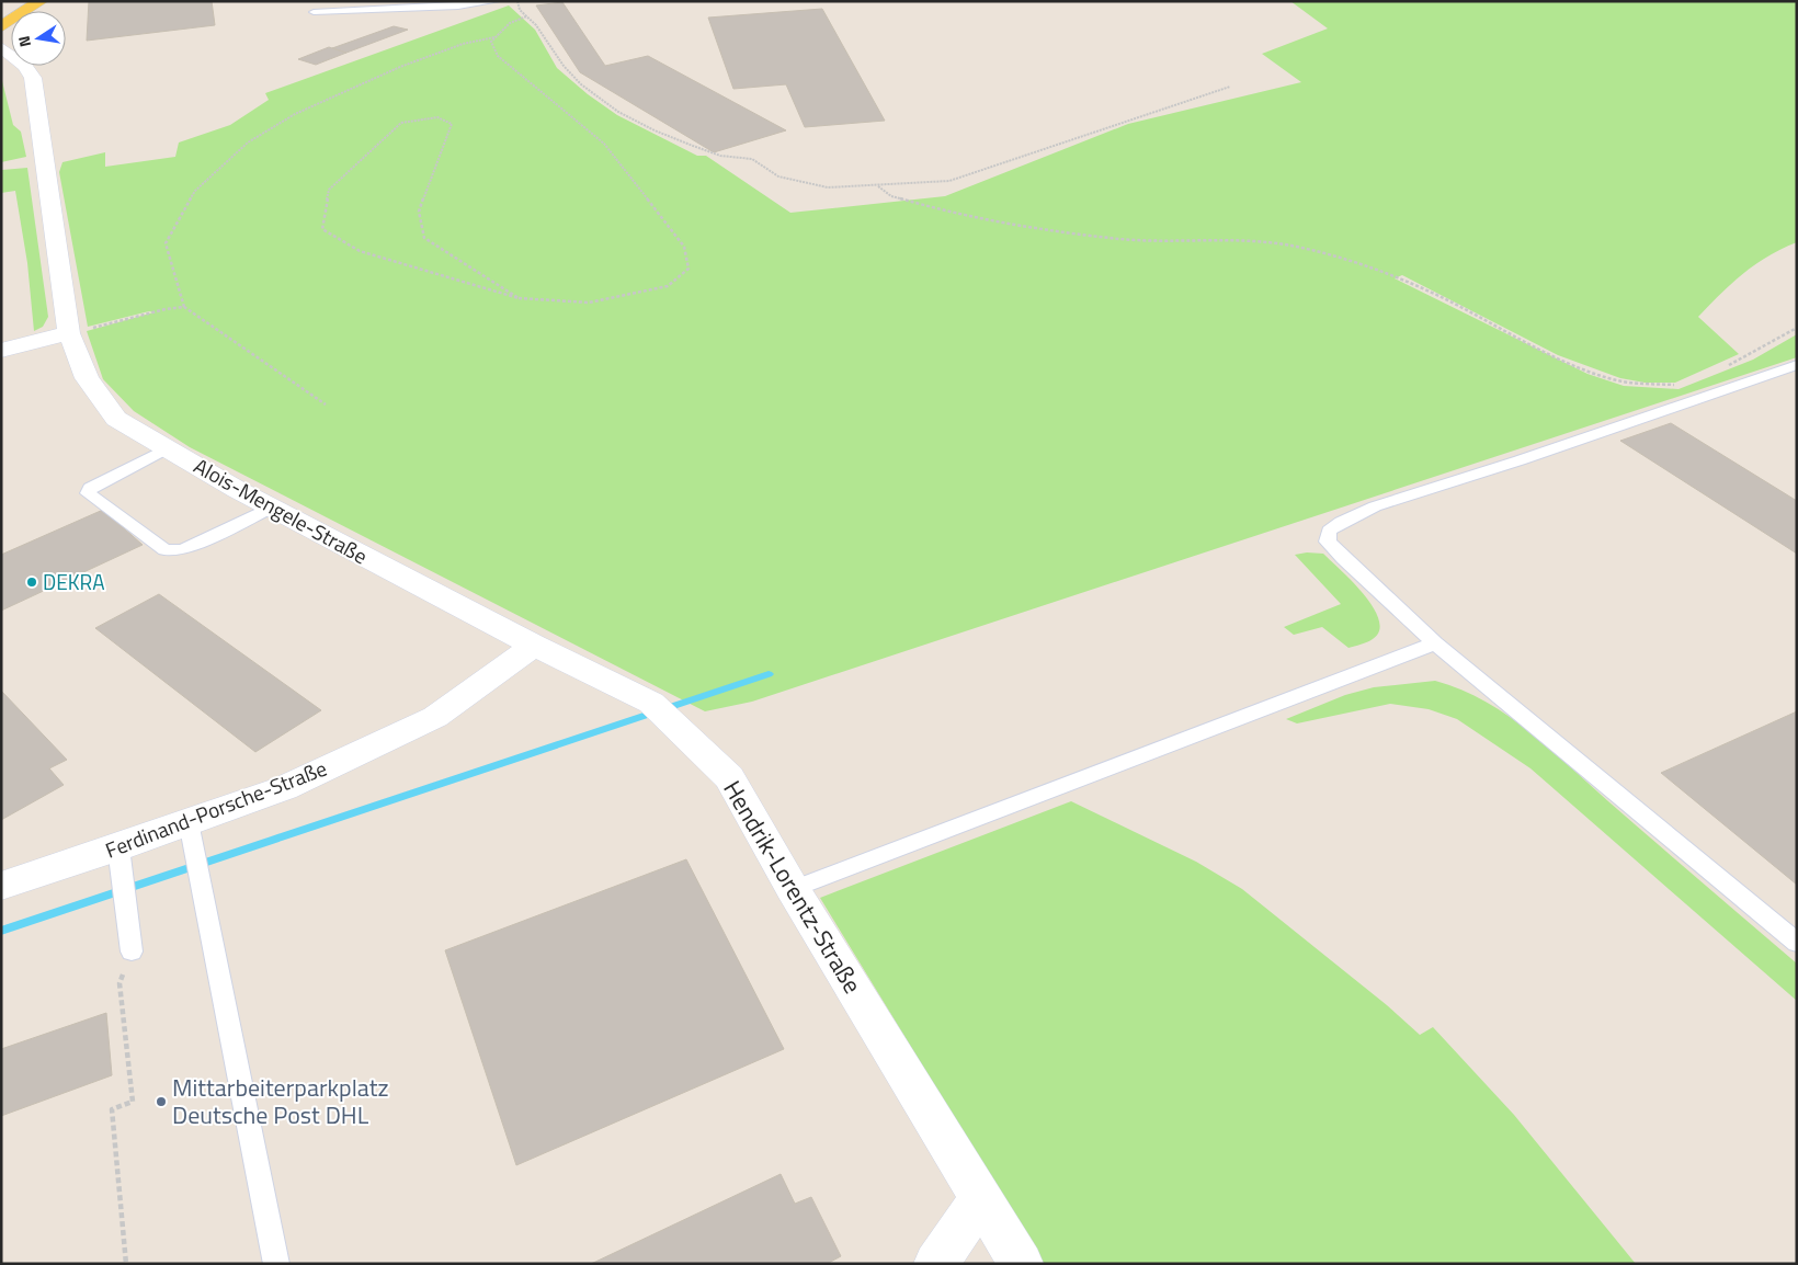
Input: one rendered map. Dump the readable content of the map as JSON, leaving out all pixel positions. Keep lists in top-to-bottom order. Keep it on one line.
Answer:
{"streets":{"street":["Alois-Mengele-Straße","Ferdinand-Porsche-Straße","Hendrik-Lorentz-Straße"]},"crossings":[["Alois-Mengele-Straße","Ferdinand-Porsche-Straße"],["Alois-Mengele-Straße","Hendrik-Lorentz-Straße"],["Ferdinand-Porsche-Straße","Hendrik-Lorentz-Straße"]],"places":["DEKRA","Mittarbeiterparkplatz Deutsche Post DHL"],"north":"left"}
